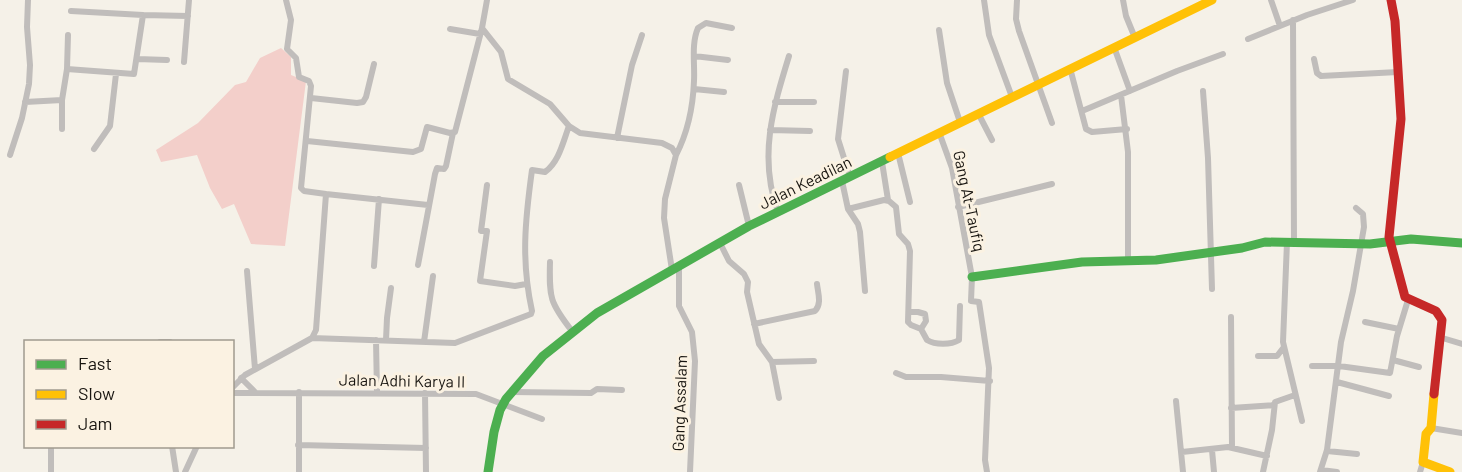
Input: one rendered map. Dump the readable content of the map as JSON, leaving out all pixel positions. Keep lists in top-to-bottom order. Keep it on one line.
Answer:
{"streets":{"street":["Jalan Keadilan","Gang At-Taufiq","Jalan Adhi Karya II","Gang Assalam"]},"crossings":[["Jalan Keadilan","Gang At-Taufiq"],["Jalan Keadilan","Jalan Adhi Karya II"],["Jalan Keadilan","Gang Assalam"]],"legend":["Fast","Slow","Jam"]}
